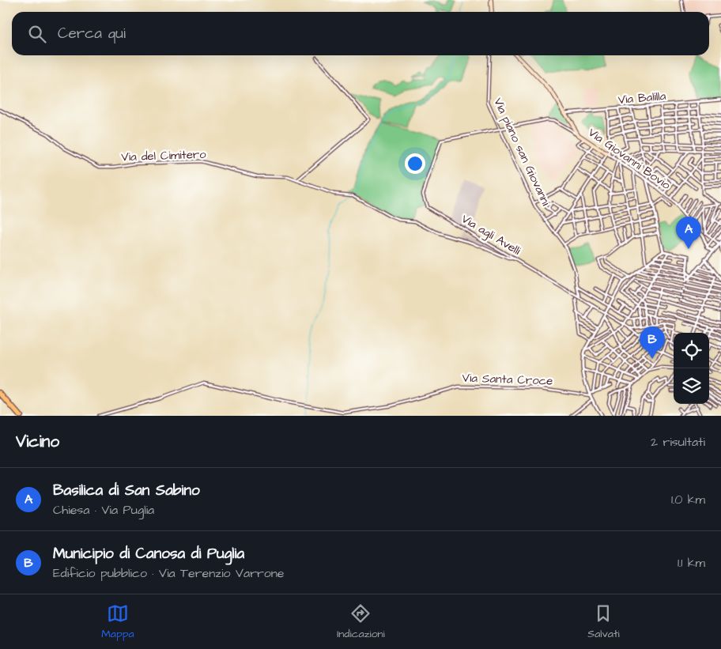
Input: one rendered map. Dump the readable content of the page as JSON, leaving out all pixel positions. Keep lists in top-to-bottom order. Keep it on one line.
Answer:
{"streets":{"main road":["Via Giovanni Bovio"],"street":["Via Balilla","Via piano san Giovanni","Via del Cimitero","Via agli Avelli","Via Santa Croce"]},"crossings":[["Via piano san Giovanni","Via agli Avelli"],["Via del Cimitero","Via agli Avelli"]],"page":{"search":"Cerca qui","pins":["A","B"],"heading":["Vicino","2 risultati"],"list":[{"mark":"A","name":"Basilica di San Sabino","note":"Chiesa · Via Puglia","value":"1.0 km"},{"mark":"B","name":"Municipio di Canosa di Puglia","note":"Edificio pubblico · Via Terenzio Varrone","value":"1.1 km"}],"nav":["Mappa","Indicazioni","Salvati"]}}
